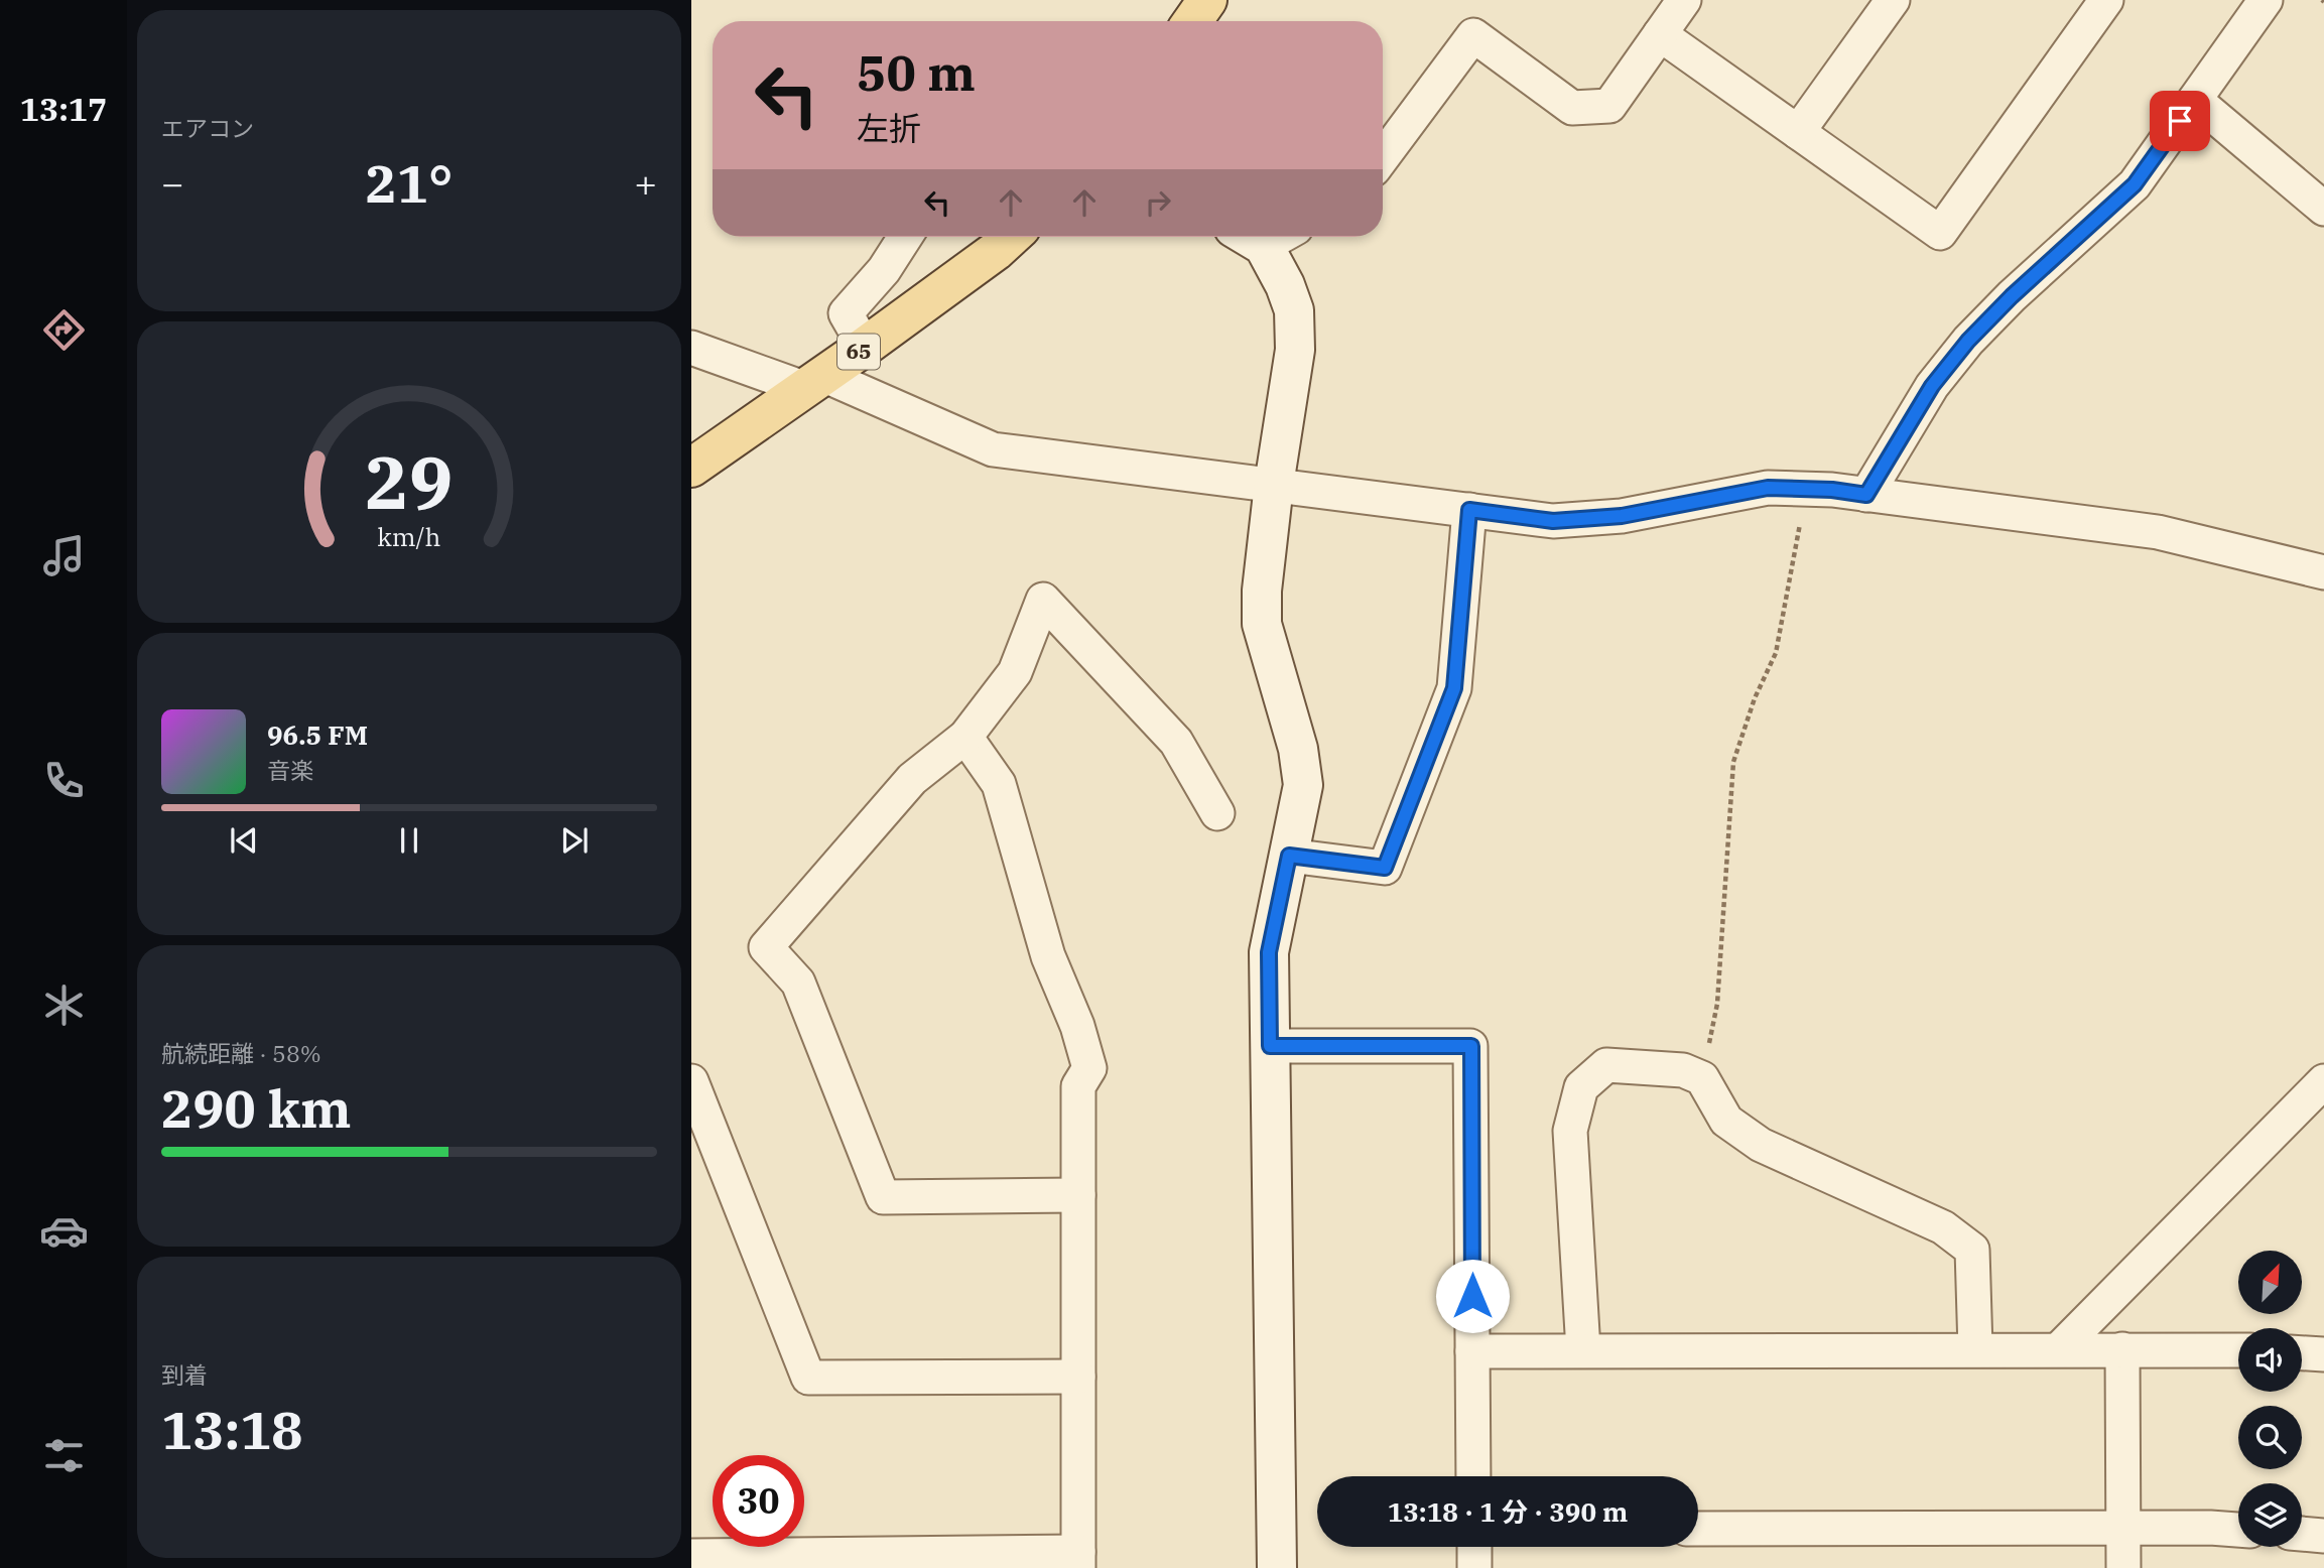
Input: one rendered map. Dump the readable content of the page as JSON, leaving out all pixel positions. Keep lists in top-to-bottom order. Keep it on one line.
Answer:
{"streets":{"main road":["65"]},"north":"top right","page":{"tabs":"13:17","tile":["エアコン",["航続距離 · 58%","290 km"],["到着","13:18"]],"turn":["50 m","左折"],"heat":["−","21°","+"],"song":["96.5 FM","音楽"],"limit":"30","trip":"13:18 · 1 分 · 390 m","gauge":["29","km/h"]}}
